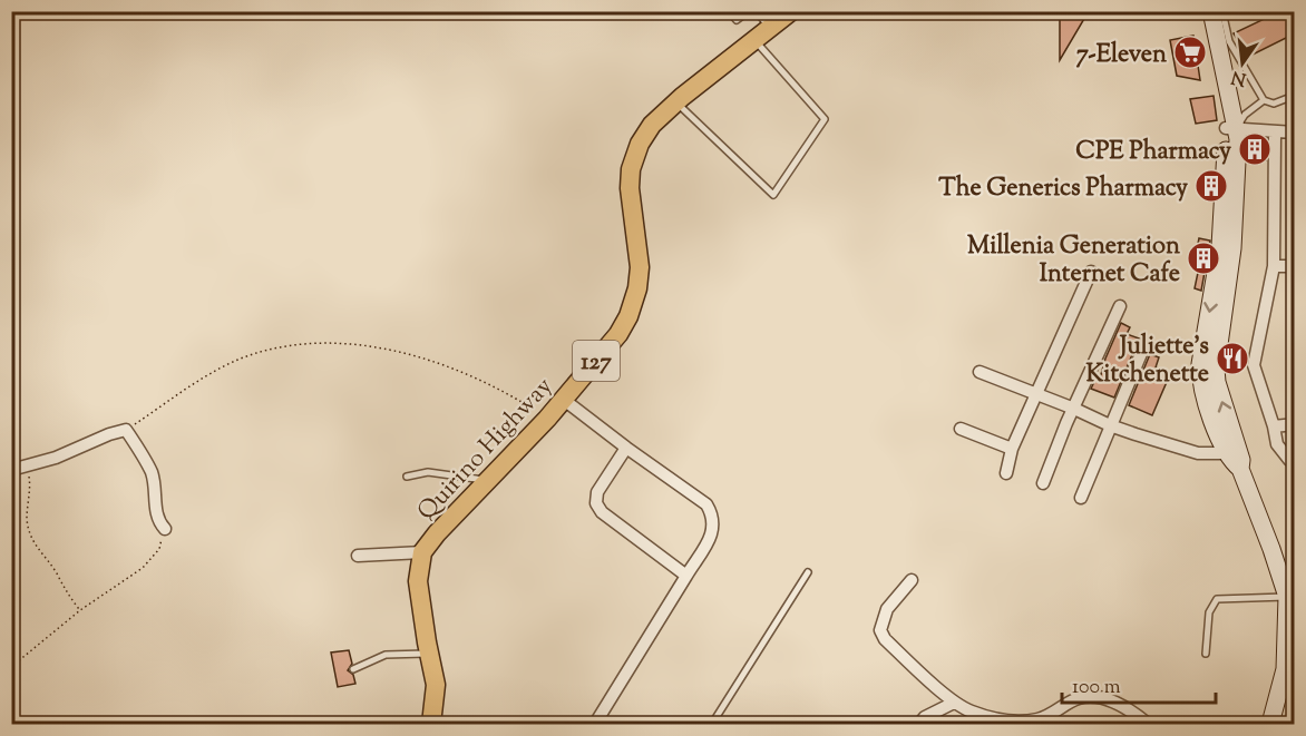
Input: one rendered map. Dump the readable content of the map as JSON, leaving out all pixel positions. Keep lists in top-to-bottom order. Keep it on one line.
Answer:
{"streets":{"main road":["127","Quirino Highway"]},"places":{"supermarket":["7-Eleven"],"building":["CPE Pharmacy","The Generics Pharmacy","Millenia Generation Internet Cafe"],"restaurant":["Juliette's Kitchenette"]},"scale_bar":"100 m","north":"bottom"}
